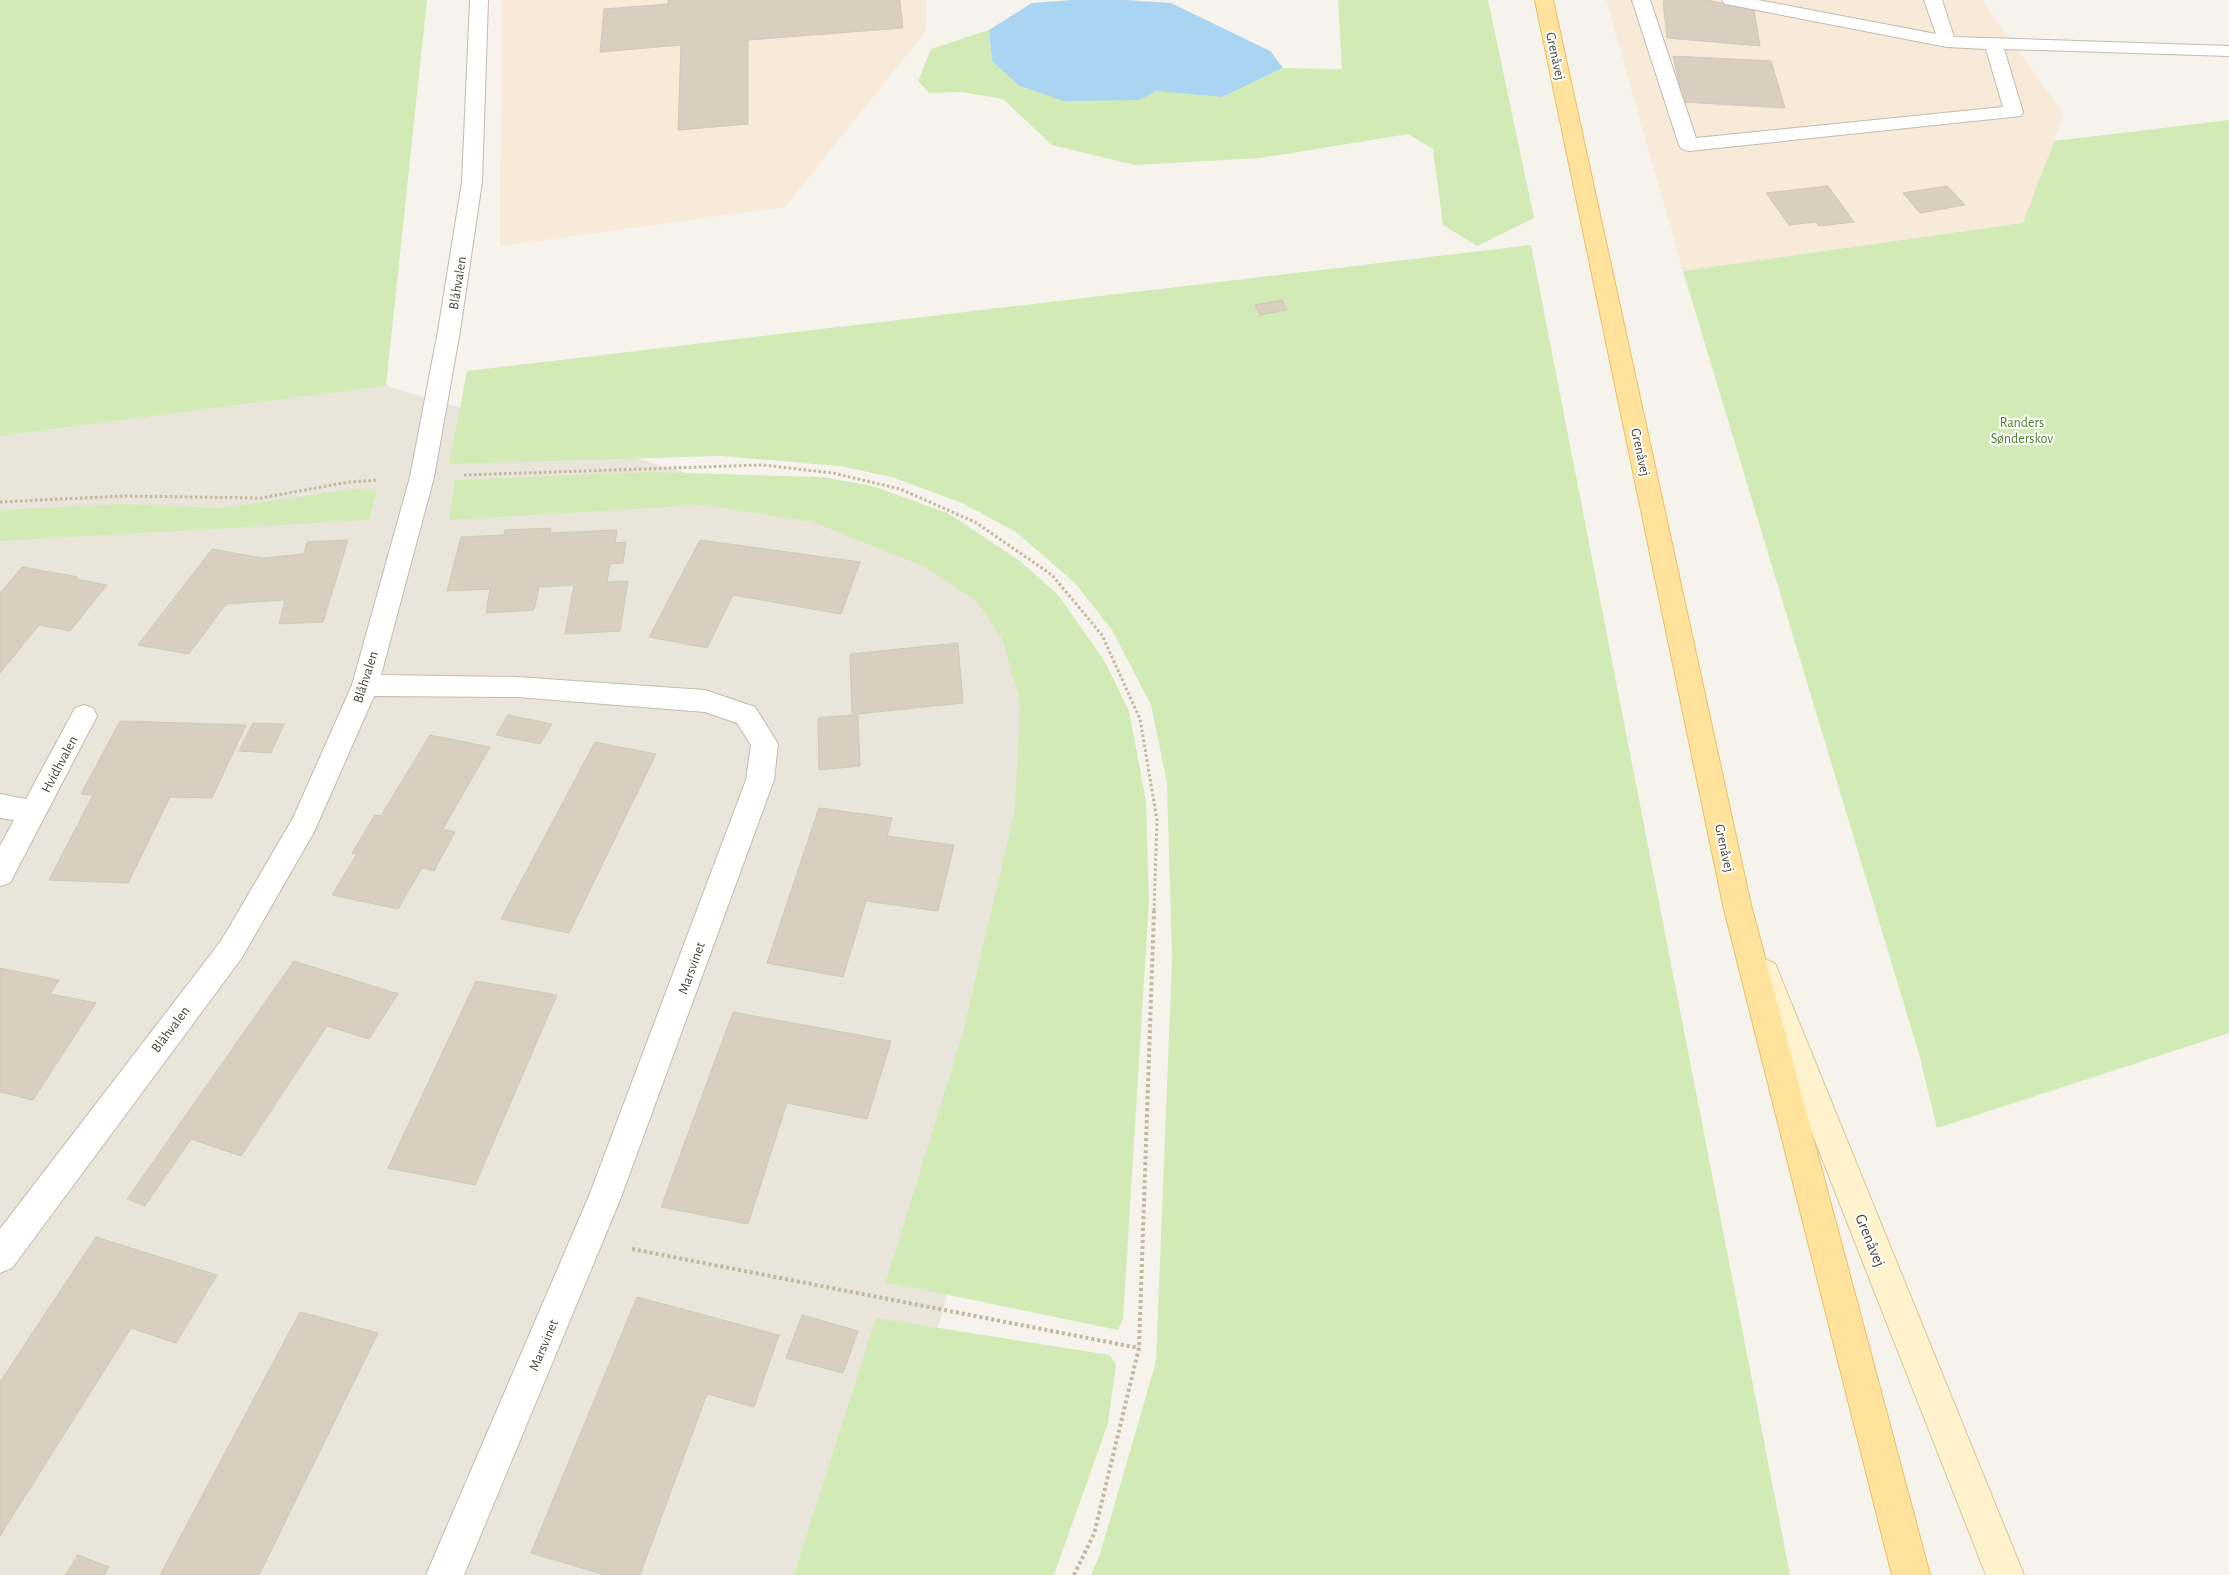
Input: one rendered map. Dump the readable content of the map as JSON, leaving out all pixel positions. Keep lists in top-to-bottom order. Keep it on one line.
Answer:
{"streets":{"main road":["Grenåvej"],"street":["Blåhvalen","Hvidhvalen","Marsvinet"]},"crossings":[["Blåhvalen","Marsvinet"]],"parks":["Randers Sønderskov"]}
